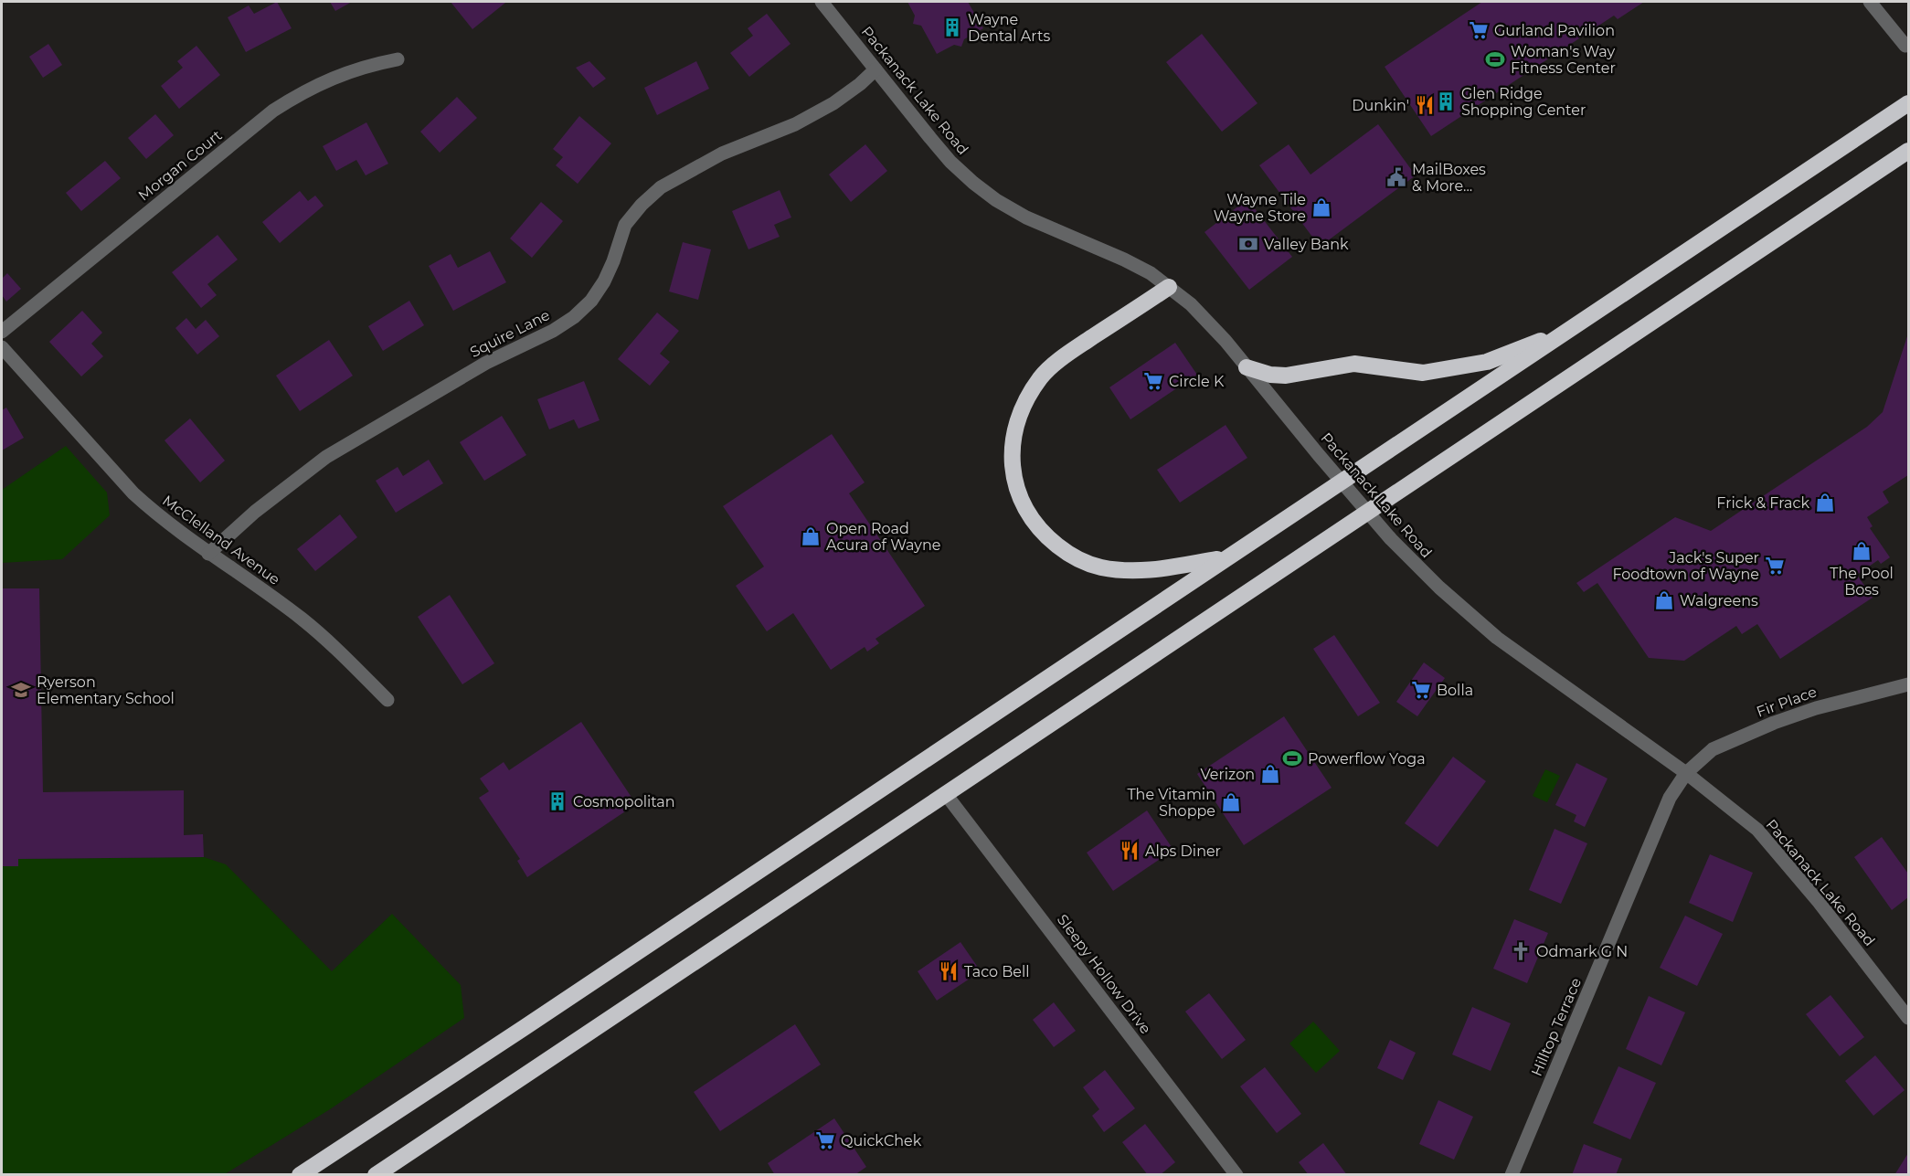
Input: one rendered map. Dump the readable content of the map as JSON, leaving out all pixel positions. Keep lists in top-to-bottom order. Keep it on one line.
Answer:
{"streets":{"street":["Packanack Lake Road","Morgan Court","Squire Lane","McClelland Avenue","Fir Place","Sleepy Hollow Drive","Hilltop Terrace"]},"crossings":[["Packanack Lake Road","Squire Lane"],["Packanack Lake Road","Fir Place"],["Packanack Lake Road","Hilltop Terrace"],["Squire Lane","McClelland Avenue"],["Fir Place","Hilltop Terrace"]],"places":{"building":["Wayne Dental Arts","Glen Ridge Shopping Center","Cosmopolitan"],"supermarket":["Gurland Pavilion","Circle K","Jack's Super Foodtown of Wayne","Bolla","QuickChek"],"sports":["Woman's Way Fitness Center","Powerflow Yoga"],"restaurant":["Dunkin'","Alps Diner","Taco Bell"],"public building":["MailBoxes & More..."],"shop":["Wayne Tile Wayne Store","Frick & Frack","Open Road Acura of Wayne","The Pool Boss","Walgreens","Verizon","The Vitamin Shoppe"],"bank":["Valley Bank"],"school or university":["Ryerson Elementary School"],"church":["Odmark G N"]}}
